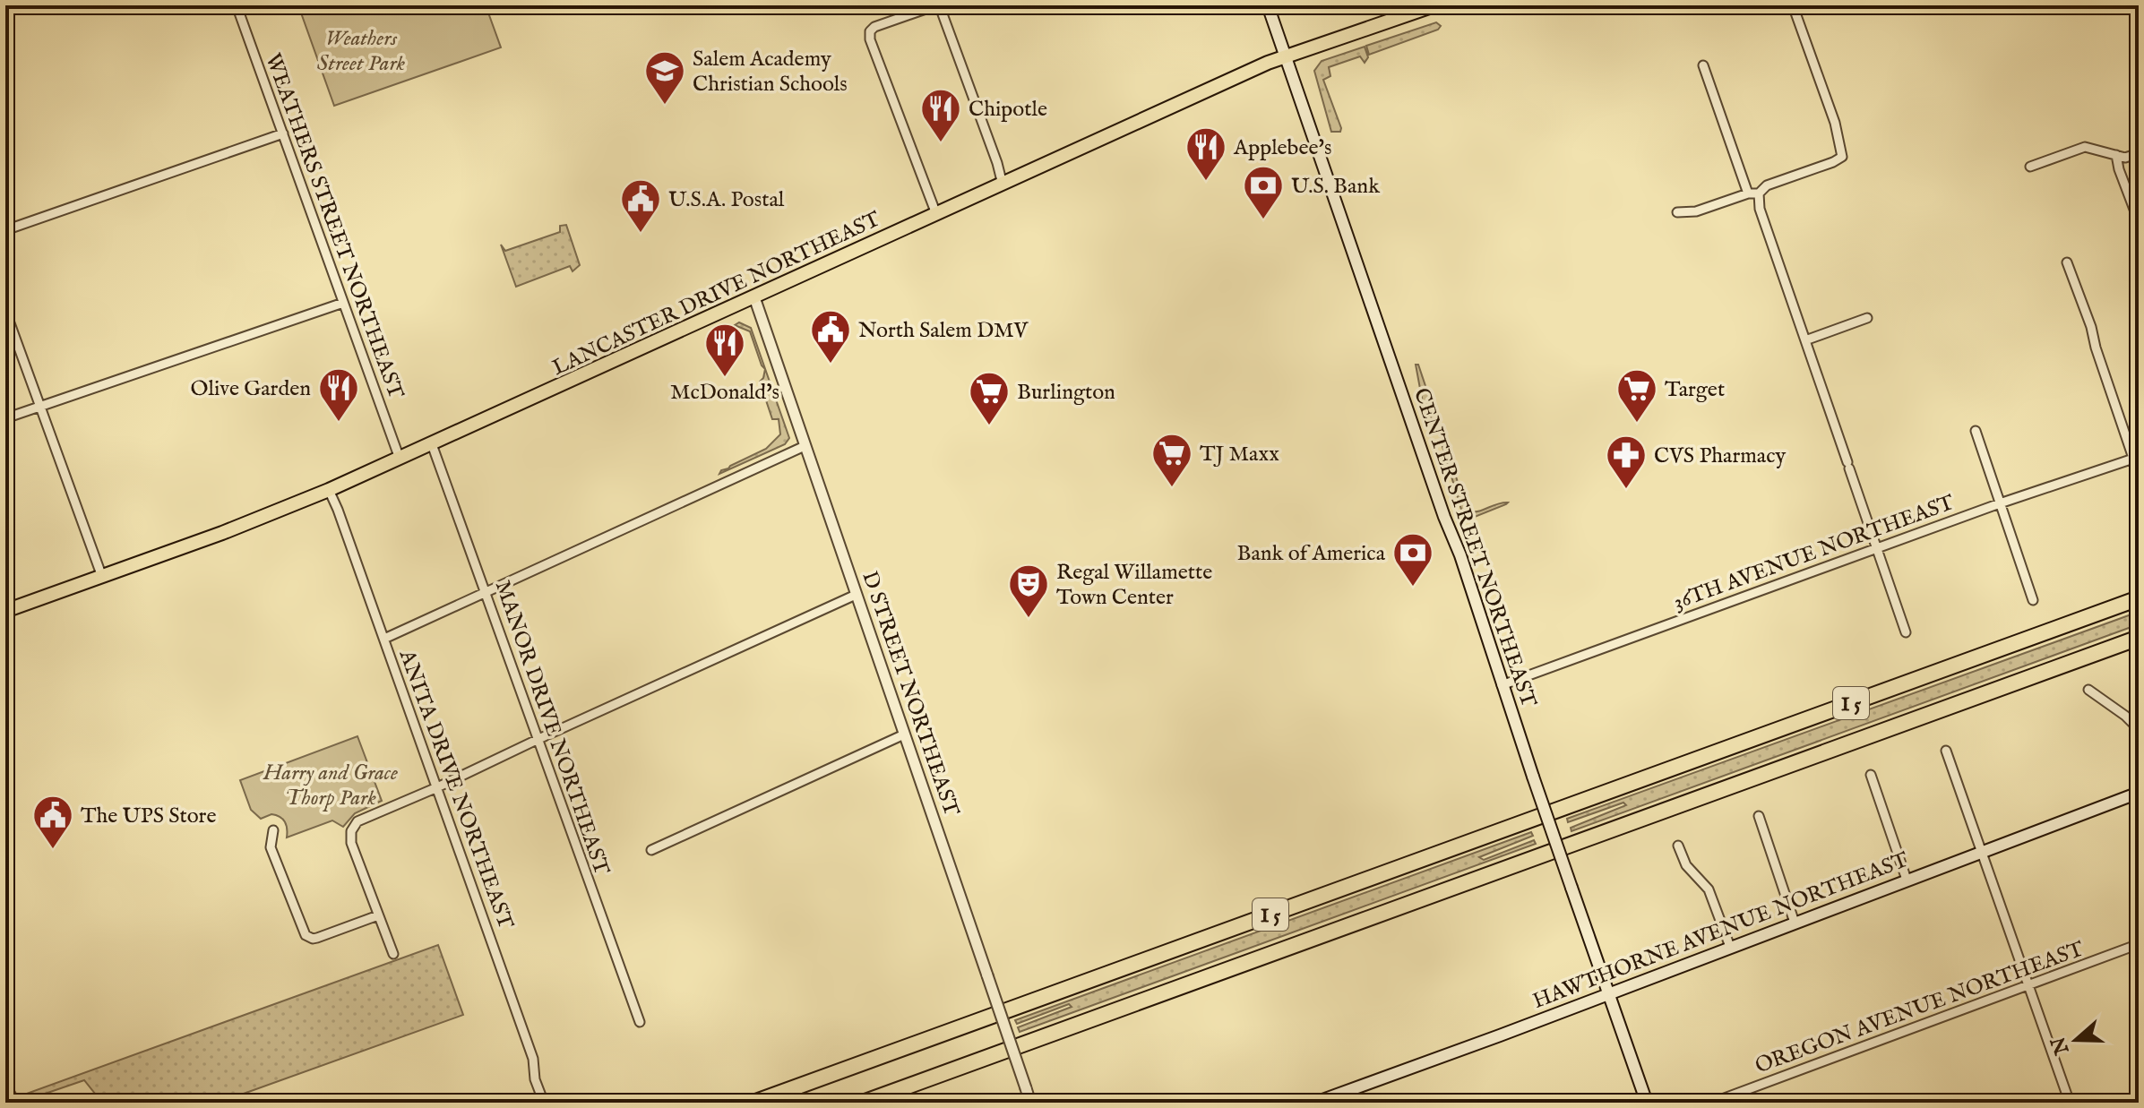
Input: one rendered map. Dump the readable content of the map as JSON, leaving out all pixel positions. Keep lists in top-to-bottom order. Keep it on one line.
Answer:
{"streets":{"highway":["I 5"],"main road":["LANCASTER DRIVE NORTHEAST","CENTER STREET NORTHEAST","HAWTHORNE AVENUE NORTHEAST"],"street":["WEATHERS STREET NORTHEAST","36TH AVENUE NORTHEAST","D STREET NORTHEAST","MANOR DRIVE NORTHEAST","ANITA DRIVE NORTHEAST","OREGON AVENUE NORTHEAST"]},"crossings":[["WEATHERS STREET NORTHEAST","LANCASTER DRIVE NORTHEAST"],["LANCASTER DRIVE NORTHEAST","CENTER STREET NORTHEAST"],["LANCASTER DRIVE NORTHEAST","D STREET NORTHEAST"],["LANCASTER DRIVE NORTHEAST","MANOR DRIVE NORTHEAST"],["LANCASTER DRIVE NORTHEAST","ANITA DRIVE NORTHEAST"],["CENTER STREET NORTHEAST","36TH AVENUE NORTHEAST"],["CENTER STREET NORTHEAST","HAWTHORNE AVENUE NORTHEAST"]],"parks":["Weathers Street Park","Harry and Grace Thorp Park"],"places":{"school or university":["Salem Academy Christian Schools"],"restaurant":["Chipotle","Applebee's","McDonald's","Olive Garden"],"bank":["U.S. Bank","Bank of America"],"public building":["U.S.A. Postal","North Salem DMV","The UPS Store"],"supermarket":["Target","Burlington","TJ Maxx"],"pharmacy":["CVS Pharmacy"],"theatre":["Regal Willamette Town Center"]},"north":"left"}
